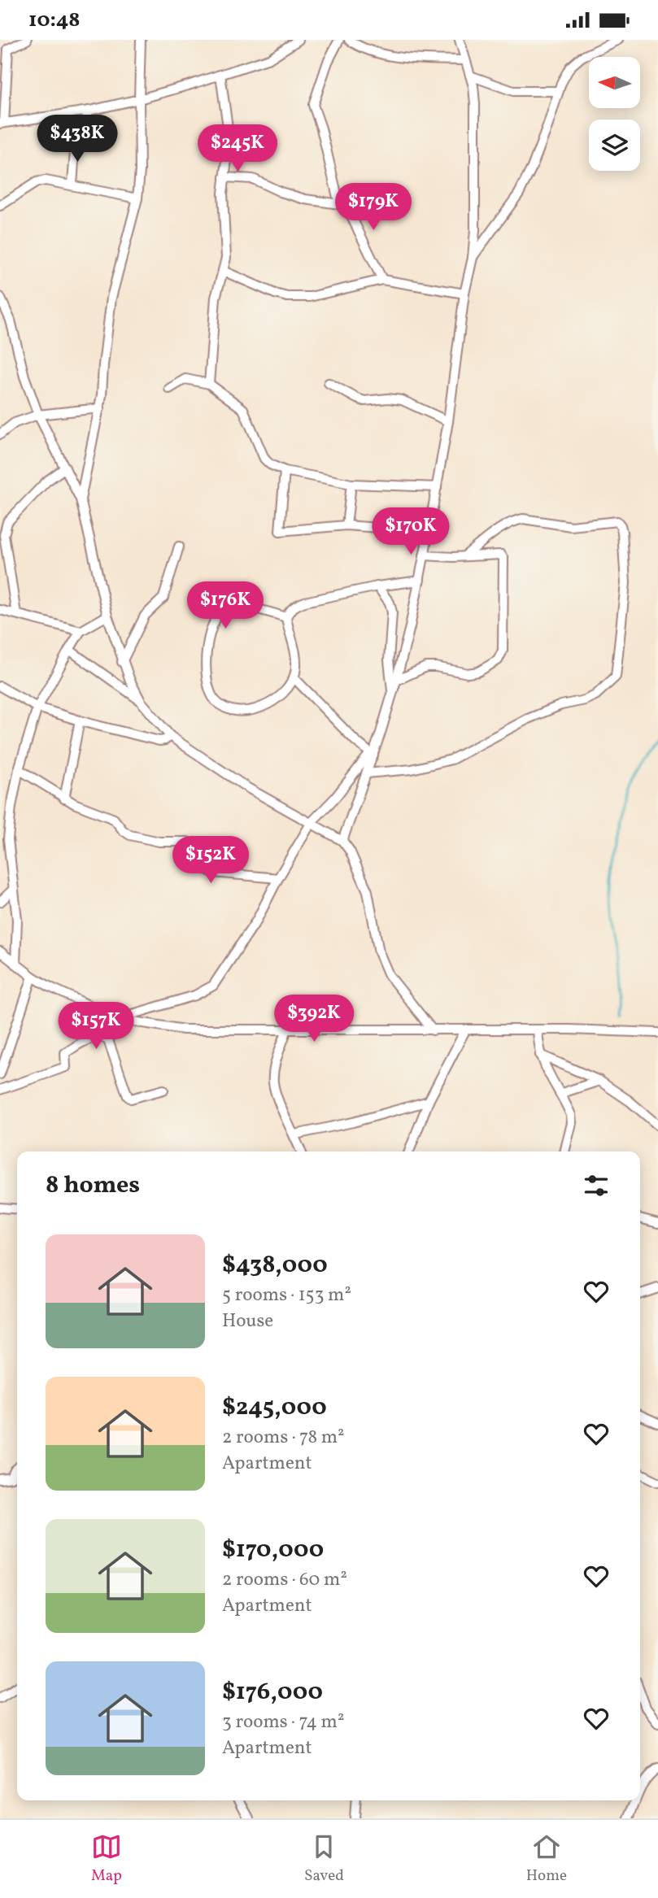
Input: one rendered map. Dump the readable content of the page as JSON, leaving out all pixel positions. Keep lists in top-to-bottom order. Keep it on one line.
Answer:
{"north":"left","page":{"status":"10:48","price":["$438K","$245K","$179K","$170K","$176K","$152K","$392K","$157K"],"heading":"8 homes","list":[{"name":"$438,000","note":"5 rooms · 153 m² · House"},{"name":"$245,000","note":"2 rooms · 78 m² · Apartment"},{"name":"$170,000","note":"2 rooms · 60 m² · Apartment"},{"name":"$176,000","note":"3 rooms · 74 m² · Apartment"}],"tabs":["Map","Saved","Home"]}}
